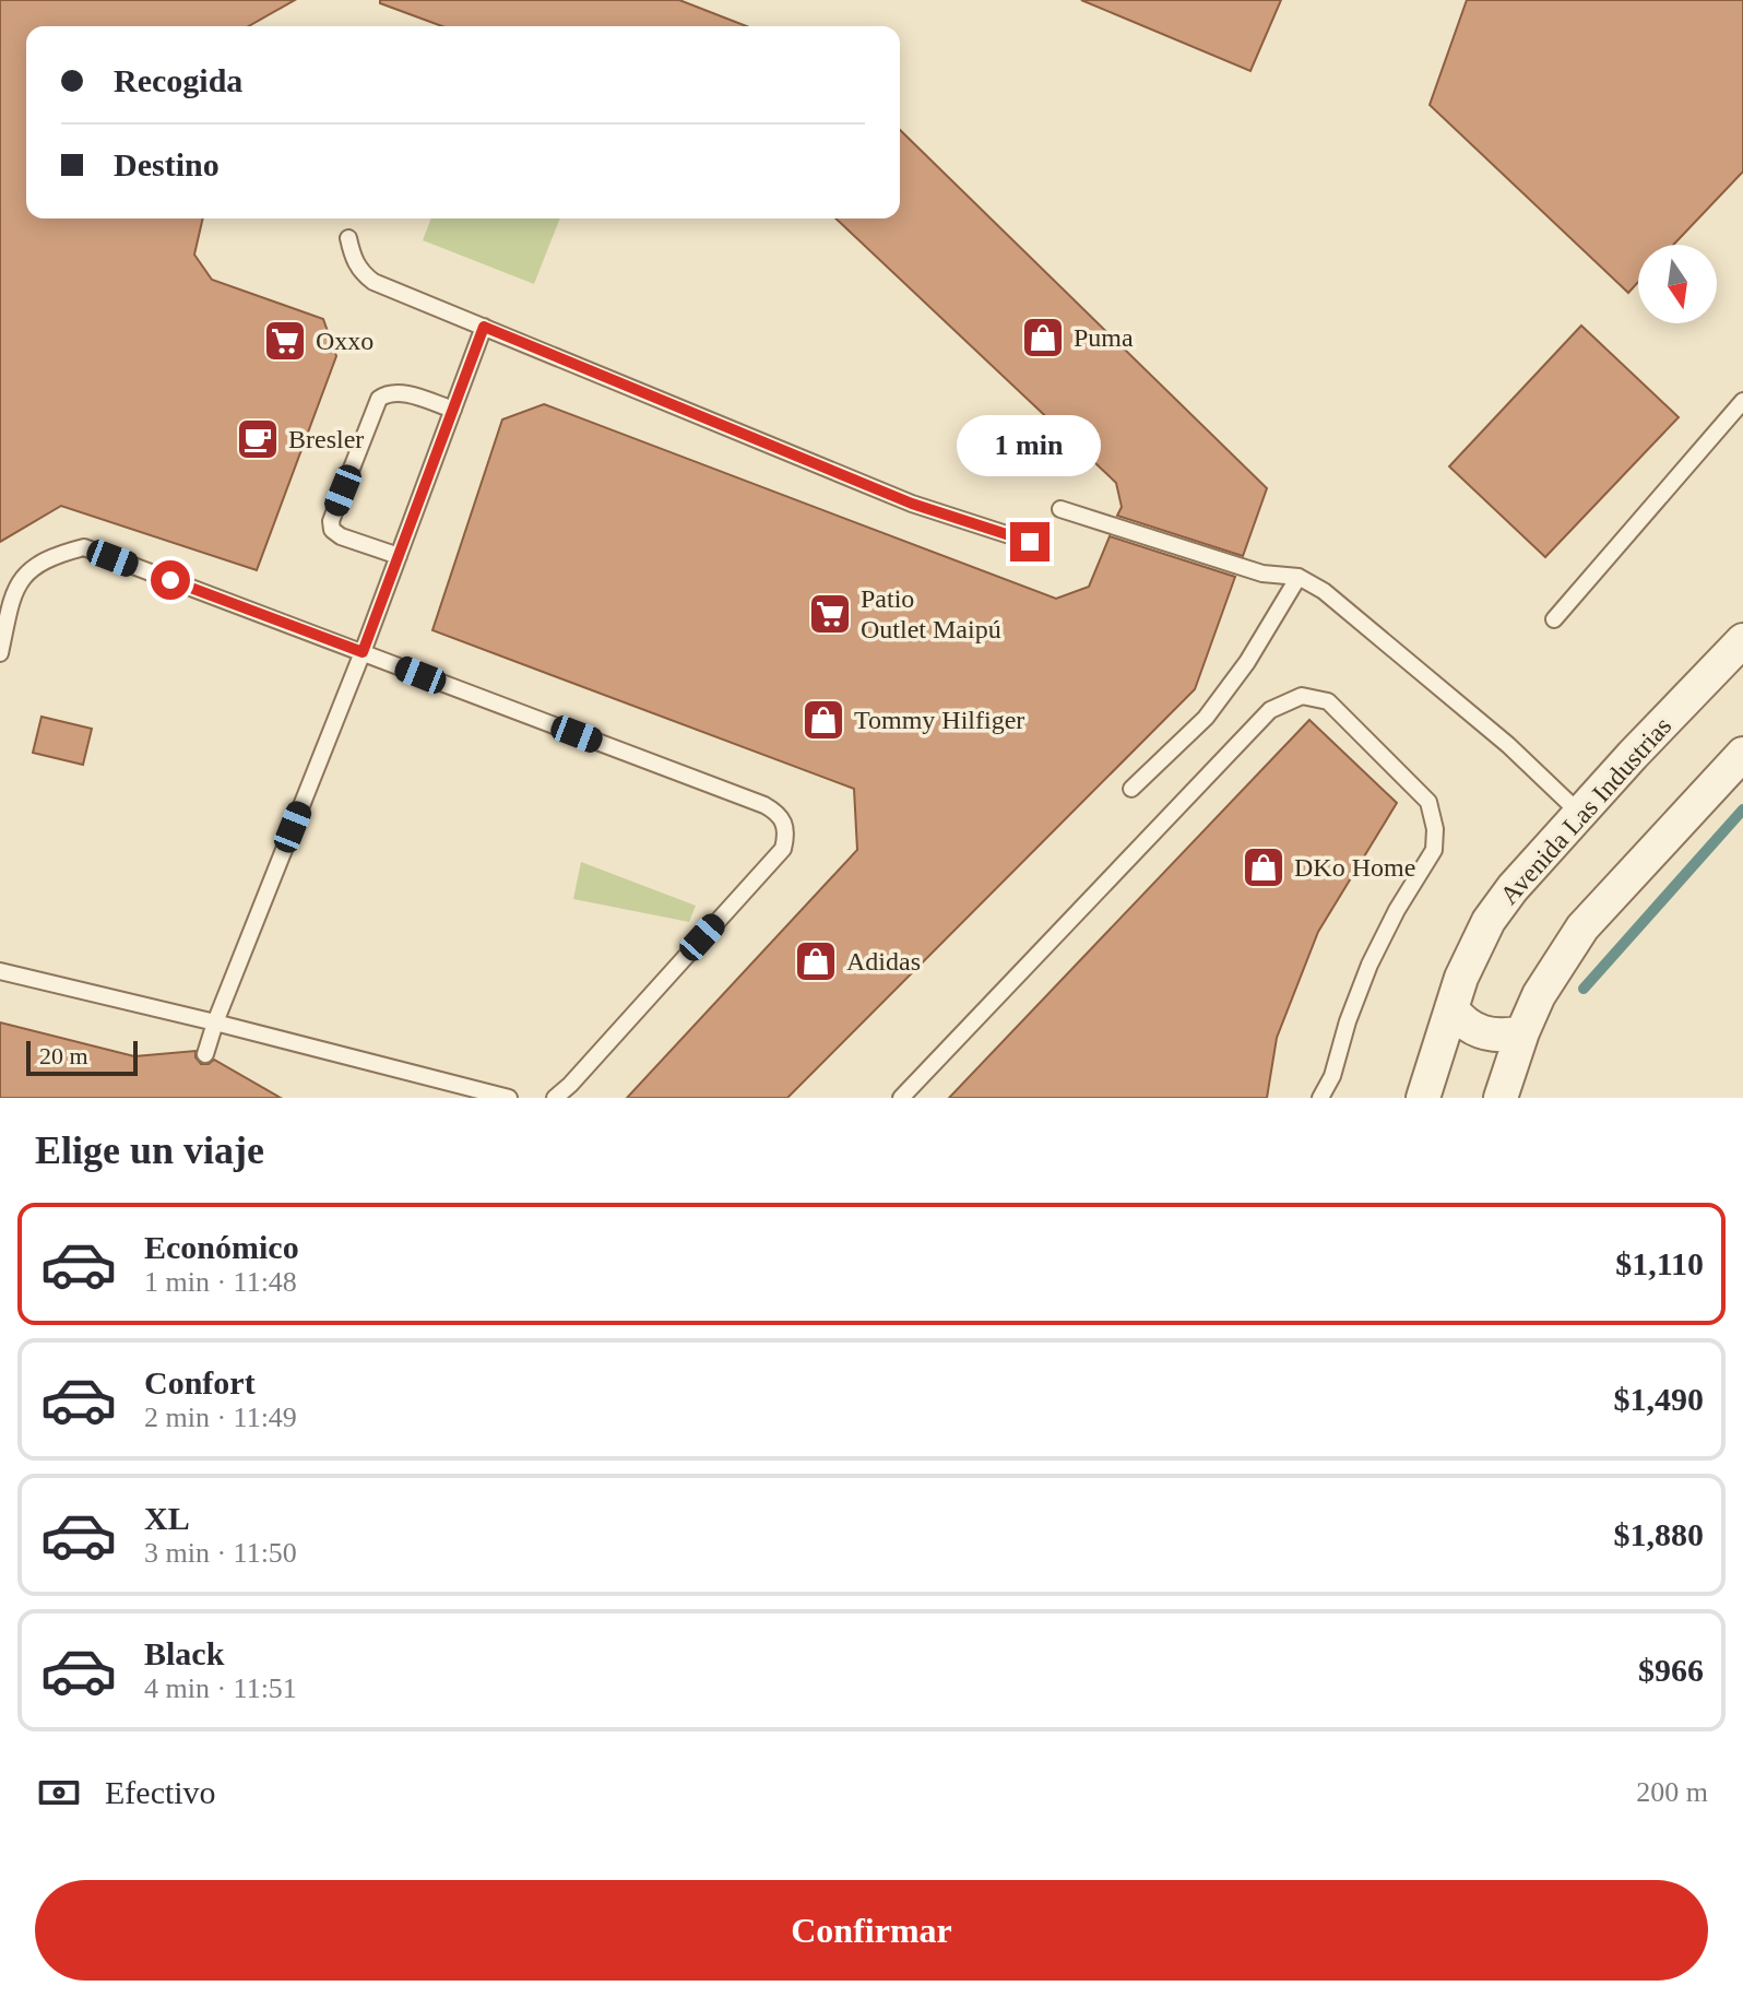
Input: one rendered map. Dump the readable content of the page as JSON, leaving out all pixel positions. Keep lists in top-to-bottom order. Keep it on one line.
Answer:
{"streets":{"street":["Avenida Las Industrias"]},"places":{"shop":["Puma","Tommy Hilfiger","DKo Home","Adidas"],"supermarket":["Oxxo","Patio Outlet Maipú"],"cafe":["Bresler"]},"scale_bar":"20 m","north":"bottom","page":{"banner":["Recogida","Destino"],"bubble":"1 min","scale":"20 m","heading":"Elige un viaje","list":[{"name":"Económico","note":"1 min · 11:48","value":"$1,110"},{"name":"Confort","note":"2 min · 11:49","value":"$1,490"},{"name":"XL","note":"3 min · 11:50","value":"$1,880"},{"name":"Black","note":"4 min · 11:51","value":"$966"}],"pay":["Efectivo","200 m"],"buttons":"Confirmar"}}
